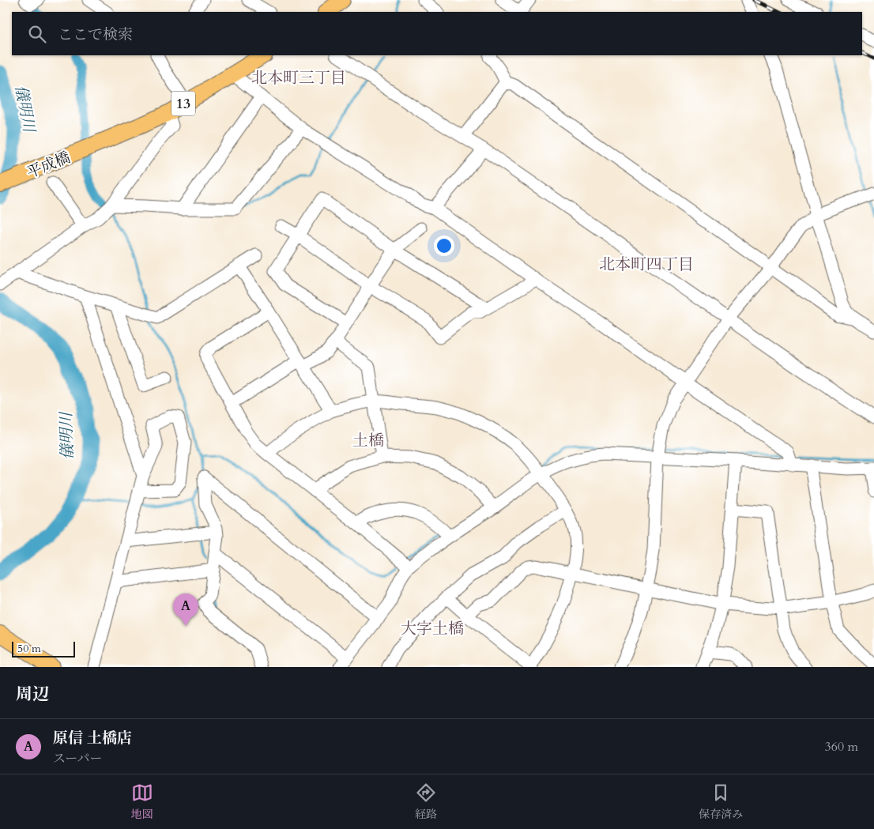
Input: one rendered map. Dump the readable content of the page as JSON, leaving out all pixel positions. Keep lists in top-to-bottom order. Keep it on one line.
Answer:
{"streets":{"main road":["13","平成橋"]},"crossings":[["13","平成橋"]],"districts":["北本町三丁目","北本町四丁目","土橋","大字土橋"],"water":["儀明川"],"scale_bar":"50 m","page":{"search":"ここで検索","pins":"A","scale":"50 m","heading":"周辺","list":[{"mark":"A","name":"原信 土橋店","note":"スーパー","value":"360 m"}],"nav":["地図","経路","保存済み"]}}
